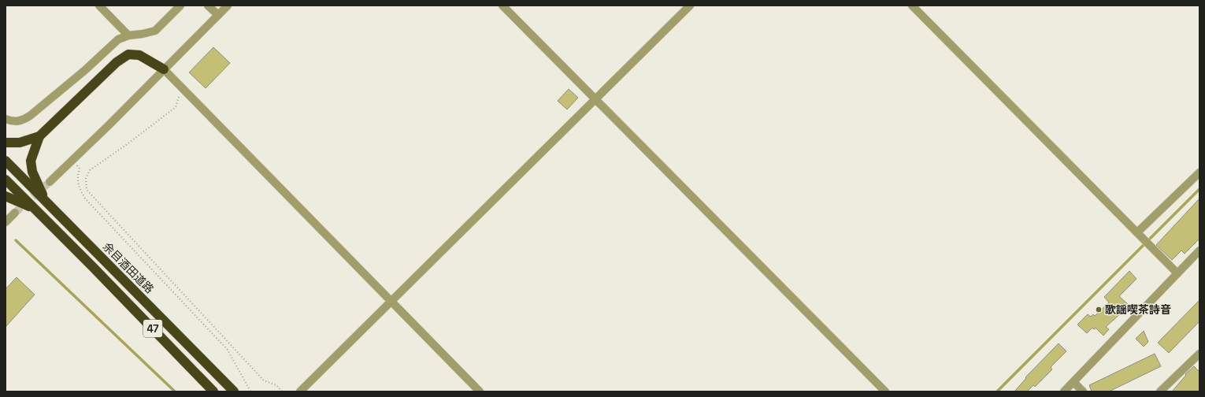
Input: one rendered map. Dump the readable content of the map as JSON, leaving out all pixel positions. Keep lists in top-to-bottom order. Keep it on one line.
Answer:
{"streets":{"highway":["余目酒田道路","47"]},"places":["歌謡喫茶詩音"]}
